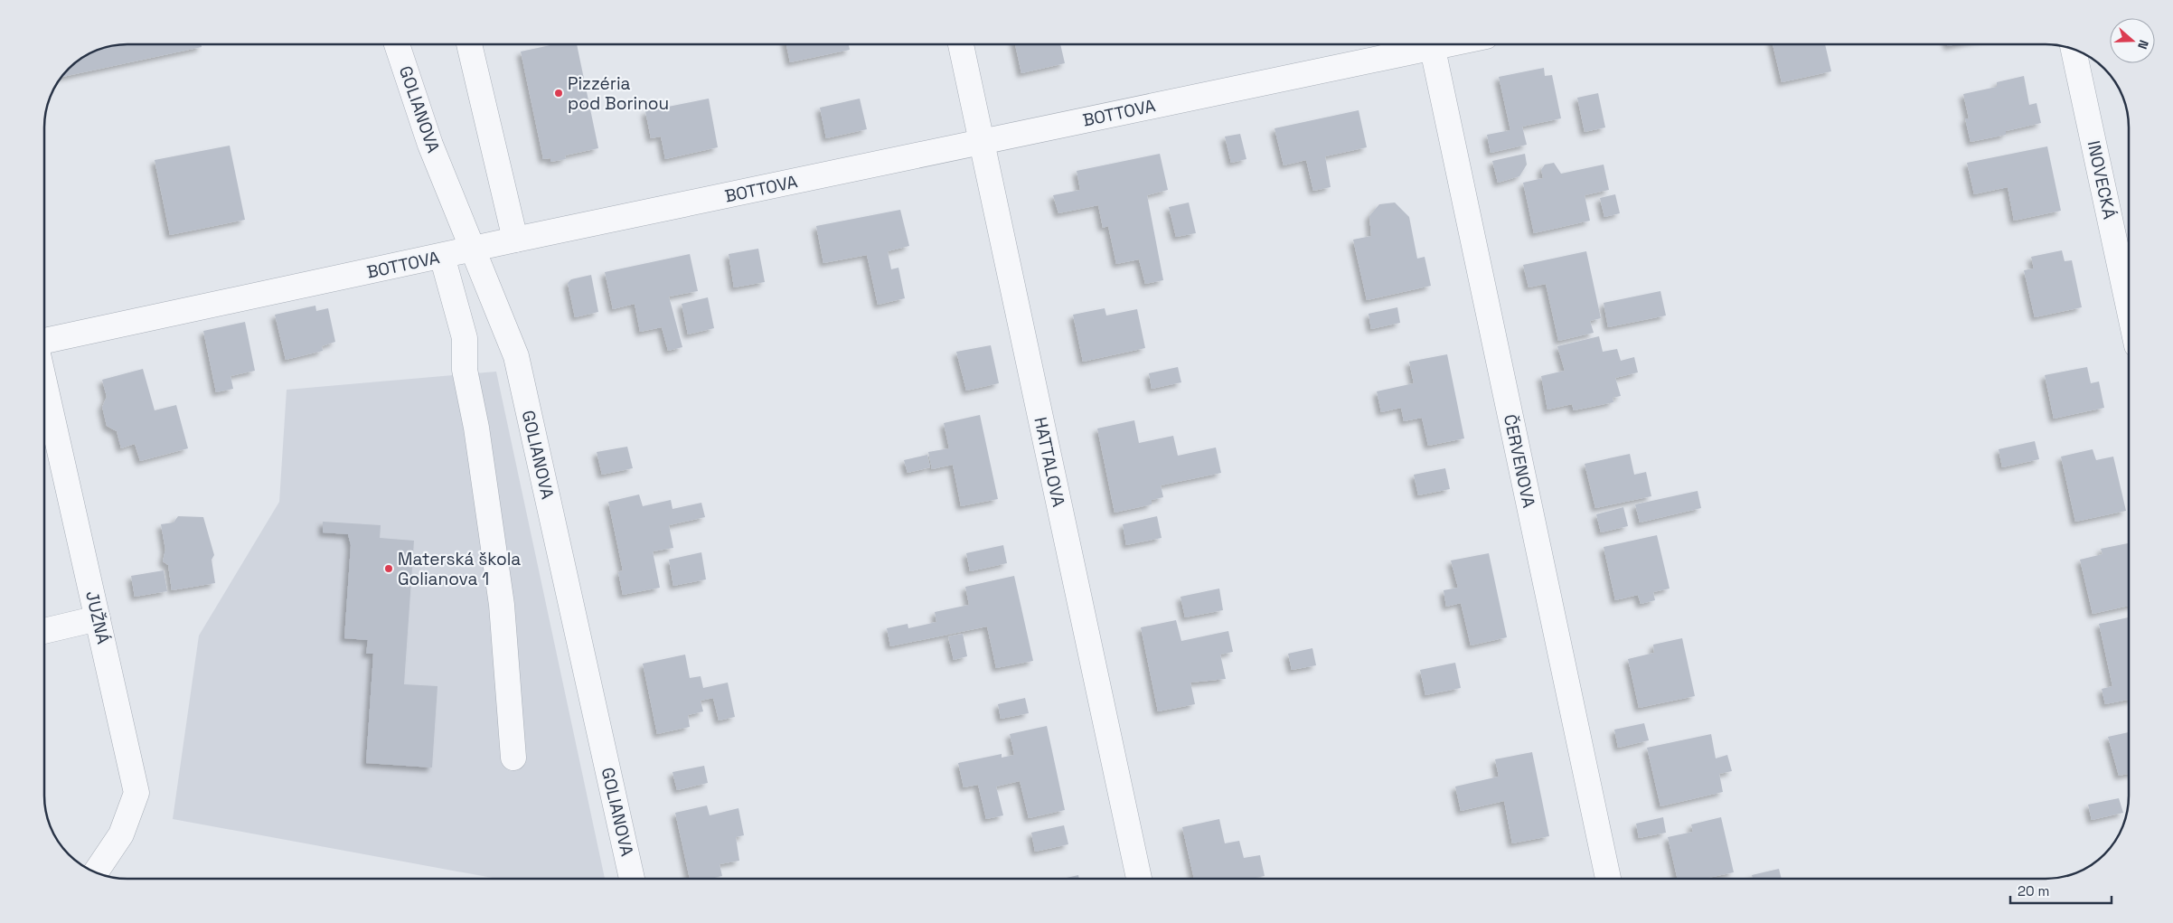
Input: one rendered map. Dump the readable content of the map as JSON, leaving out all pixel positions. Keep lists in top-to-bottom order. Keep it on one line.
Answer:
{"streets":{"street":["GOLIANOVA","BOTTOVA","INOVECKÁ","ČERVENOVA","HATTALOVA","JUŽNÁ"]},"crossings":[["GOLIANOVA","BOTTOVA"],["BOTTOVA","HATTALOVA"]],"places":["Pizzéria pod Borinou","Materská škola Golianova 1"],"scale_bar":"20 m","north":"right"}
